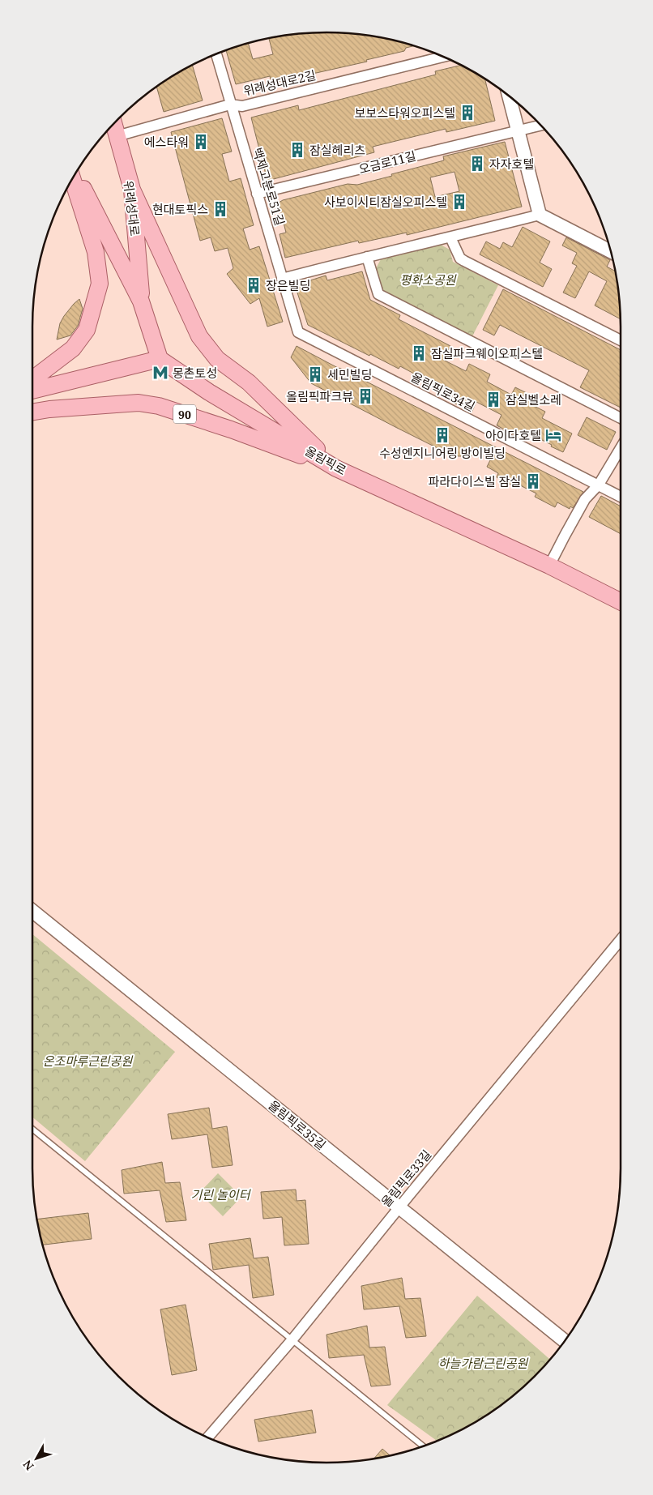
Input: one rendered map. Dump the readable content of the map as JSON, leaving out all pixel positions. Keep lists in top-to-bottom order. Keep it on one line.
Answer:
{"streets":{"main road":["위례성대로","90","올림픽로"],"street":["위례성대로2길","오금로11길","백제고분로51길","올림픽로34길","올림픽로35길","올림픽로33길"]},"crossings":[["위례성대로2길","백제고분로51길"],["위례성대로2길","위례성대로"],["오금로11길","백제고분로51길"],["백제고분로51길","올림픽로34길"],["위례성대로","올림픽로"],["90","올림픽로"],["올림픽로35길","올림픽로33길"]],"parks":["평화소공원","온조마루근린공원","기린 놀이터","하늘가람근린공원"],"places":{"building":["보보스타워오피스텔","에스타워","잠실헤리츠","자자호텔","사보이시티잠실오피스텔","현대토픽스","장은빌딩","잠실파크웨이오피스텔","세민빌딩","올림픽파크뷰","잠실벨소레","수성엔지니어링 방이빌딩","파라다이스빌 잠실"],"metro station":["몽촌토성"],"hotel":["아이다호텔"]},"north":"bottom left"}
